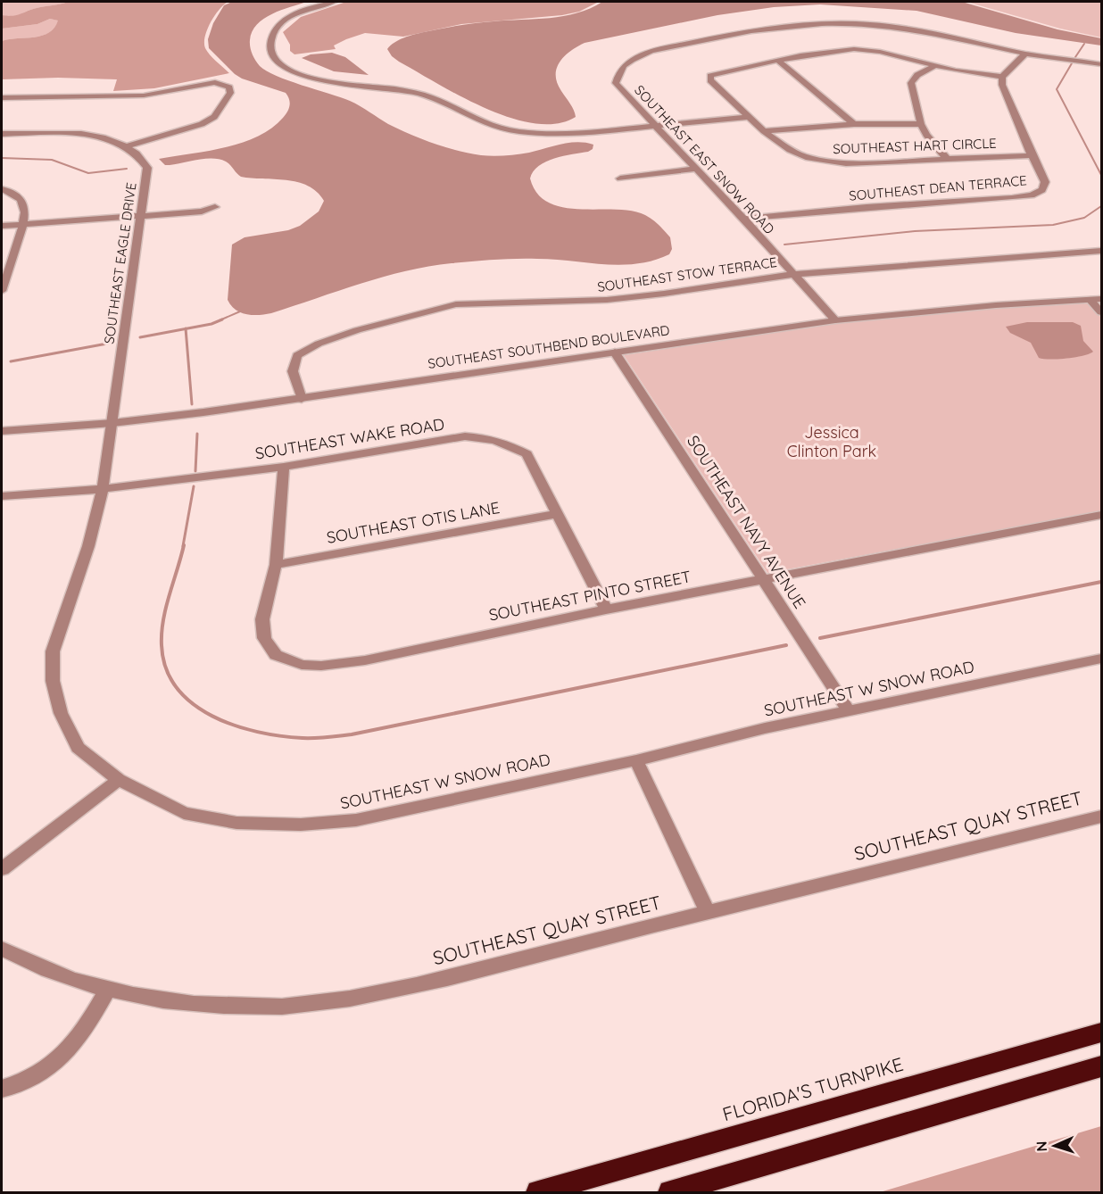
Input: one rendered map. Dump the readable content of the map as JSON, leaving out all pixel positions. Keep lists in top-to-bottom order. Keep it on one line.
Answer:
{"streets":{"highway":["FLORIDA'S TURNPIKE"],"street":["SOUTHEAST HART CIRCLE","SOUTHEAST EAST SNOW ROAD","SOUTHEAST DEAN TERRACE","SOUTHEAST EAGLE DRIVE","SOUTHEAST STOW TERRACE","SOUTHEAST SOUTHBEND BOULEVARD","SOUTHEAST WAKE ROAD","SOUTHEAST NAVY AVENUE","SOUTHEAST OTIS LANE","SOUTHEAST PINTO STREET","SOUTHEAST W SNOW ROAD","SOUTHEAST QUAY STREET"]},"crossings":[["SOUTHEAST HART CIRCLE","SOUTHEAST DEAN TERRACE"],["SOUTHEAST EAST SNOW ROAD","SOUTHEAST DEAN TERRACE"],["SOUTHEAST EAST SNOW ROAD","SOUTHEAST STOW TERRACE"],["SOUTHEAST EAST SNOW ROAD","SOUTHEAST SOUTHBEND BOULEVARD"],["SOUTHEAST EAGLE DRIVE","SOUTHEAST SOUTHBEND BOULEVARD"],["SOUTHEAST EAGLE DRIVE","SOUTHEAST W SNOW ROAD"],["SOUTHEAST STOW TERRACE","SOUTHEAST SOUTHBEND BOULEVARD"],["SOUTHEAST SOUTHBEND BOULEVARD","SOUTHEAST NAVY AVENUE"],["SOUTHEAST SOUTHBEND BOULEVARD","SOUTHEAST W SNOW ROAD"],["SOUTHEAST WAKE ROAD","SOUTHEAST OTIS LANE"],["SOUTHEAST WAKE ROAD","SOUTHEAST PINTO STREET"],["SOUTHEAST WAKE ROAD","SOUTHEAST W SNOW ROAD"],["SOUTHEAST NAVY AVENUE","SOUTHEAST PINTO STREET"],["SOUTHEAST NAVY AVENUE","SOUTHEAST W SNOW ROAD"],["SOUTHEAST OTIS LANE","SOUTHEAST PINTO STREET"]],"parks":["Jessica Clinton Park"],"north":"left"}
